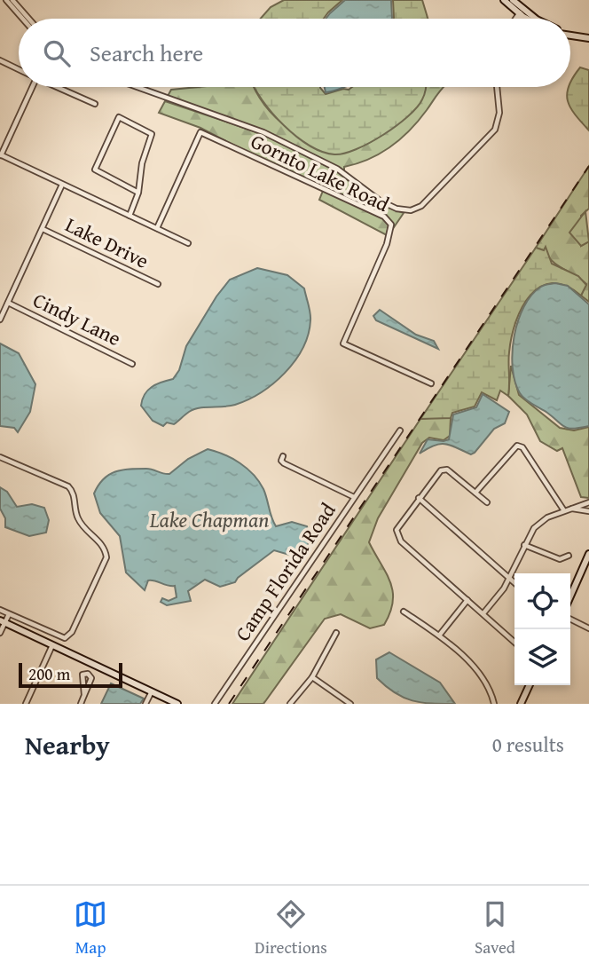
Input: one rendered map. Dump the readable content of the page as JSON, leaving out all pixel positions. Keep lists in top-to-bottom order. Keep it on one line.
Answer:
{"streets":{"street":["Gornto Lake Road","Lake Drive","Cindy Lane","Camp Florida Road"]},"crossings":[["Lake Drive","Cindy Lane"]],"water":["Lake Chapman"],"scale_bar":"200 m","page":{"search":"Search here","scale":"200 m","heading":["Nearby","0 results"],"nav":["Map","Directions","Saved"]}}
